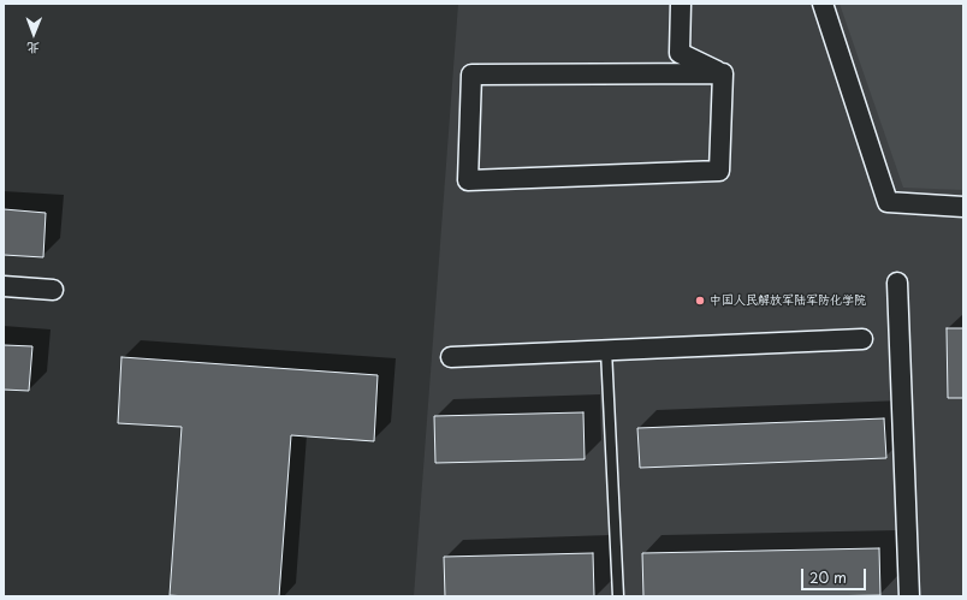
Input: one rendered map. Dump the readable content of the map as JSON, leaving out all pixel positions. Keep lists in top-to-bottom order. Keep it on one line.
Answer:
{"places":["中国人民解放军陆军防化学院"],"scale_bar":"20 m","north":"bottom"}
